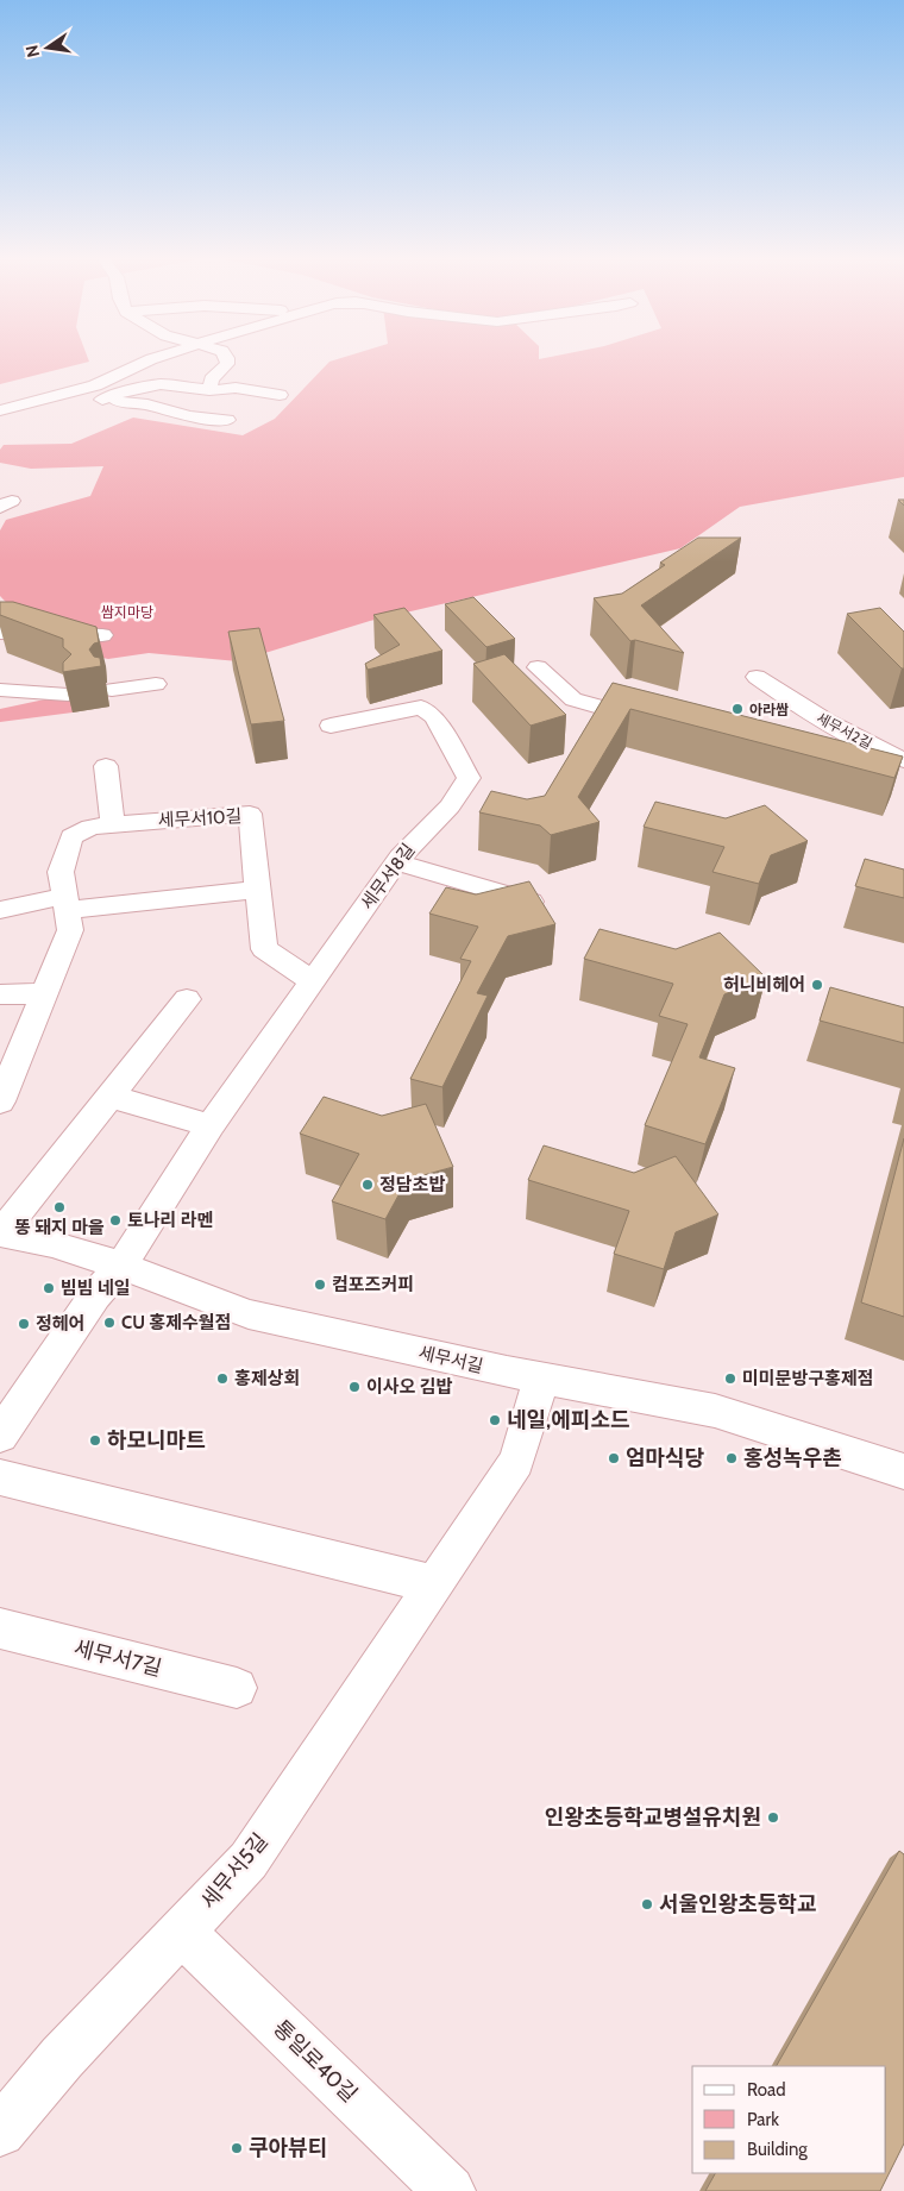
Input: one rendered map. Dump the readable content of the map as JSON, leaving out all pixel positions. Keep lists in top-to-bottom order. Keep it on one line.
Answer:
{"streets":{"street":["세무서2길","세무서10길","세무서8길","세무서길","세무서7길","세무서5길","통일로40길"]},"crossings":[["세무서10길","세무서8길"],["세무서8길","세무서길"],["세무서길","세무서5길"],["세무서5길","통일로40길"]],"parks":["쌈지마당"],"places":["아라쌈","허니비헤어","정담초밥","똥 돼지 마을","토나리 라멘","컴포즈커피","빔빔 네일","CU 홍제수월점","정헤어","홍제상회","미미문방구홍제점","이사오 김밥","네일,에피소드","하모니마트","엄마식당","홍성녹우촌","인왕초등학교병설유치원","서울인왕초등학교","쿠아뷰티"],"legend":["Road","Park","Building"],"north":"left"}
